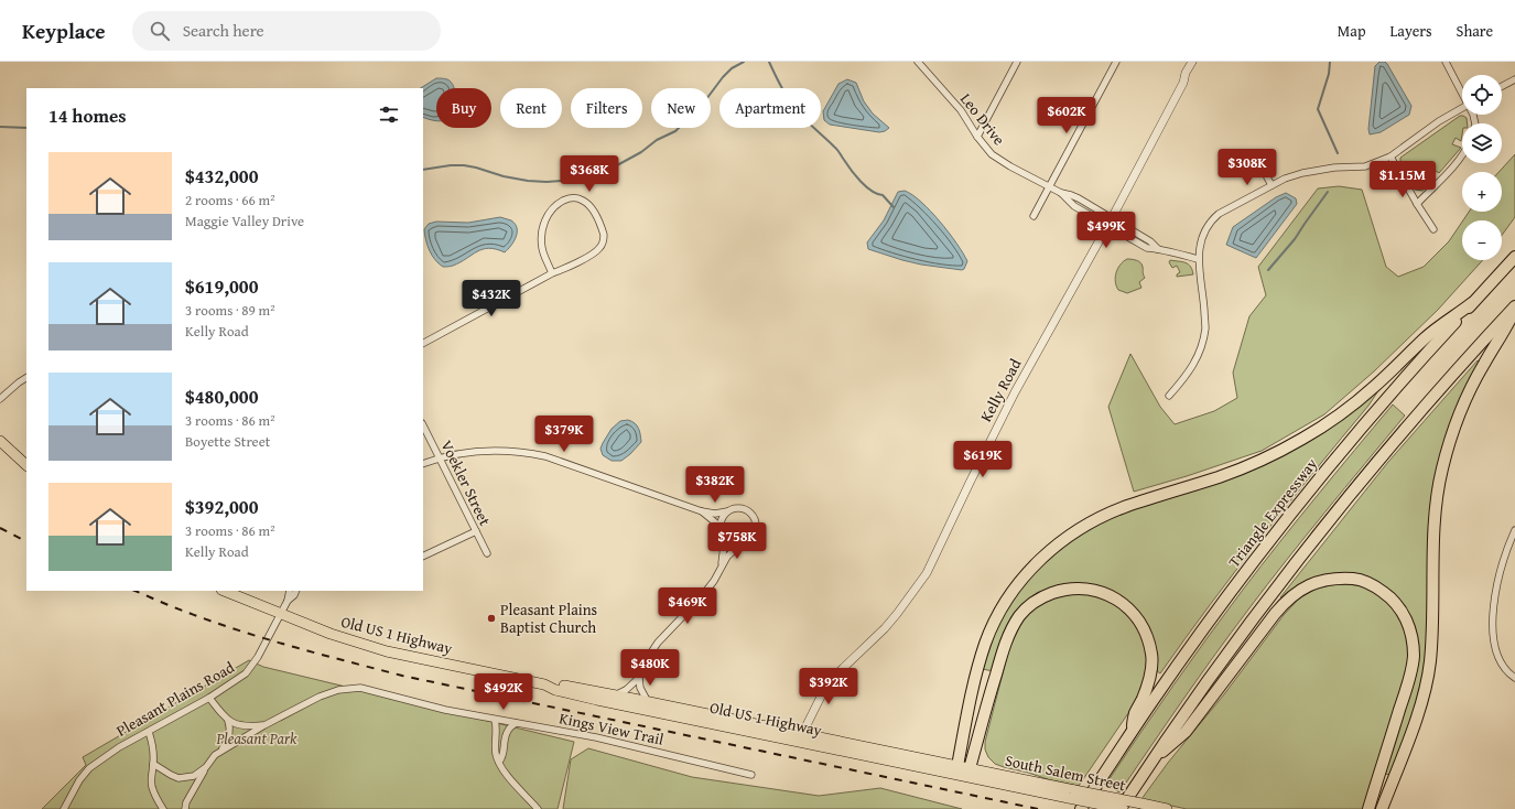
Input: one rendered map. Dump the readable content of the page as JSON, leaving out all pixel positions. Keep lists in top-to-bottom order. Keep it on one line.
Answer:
{"streets":{"highway":["Triangle Expressway"],"main road":["Old US 1 Highway","South Salem Street"],"street":["Leo Drive","Kelly Road","Voekler Street","Pleasant Plains Road","Kings View Trail"]},"crossings":[["Leo Drive","Kelly Road"],["Kelly Road","Old US 1 Highway"],["Old US 1 Highway","Pleasant Plains Road"],["Old US 1 Highway","South Salem Street"],["Pleasant Plains Road","Kings View Trail"]],"parks":["Pleasant Park"],"places":["Pleasant Plains Baptist Church"],"page":{"header":"Keyplace","search":"Search here","nav":["Map","Layers","Share"],"map_buttons":["+","−"],"chip":["Buy","Rent","Filters","New","Apartment"],"heading":"14 homes","price":["$602K","$308K","$368K","$1.15M","$499K","$432K","$379K","$619K","$382K","$758K","$469K","$480K","$392K","$492K"],"list":[{"name":"$432,000","note":"2 rooms · 66 m² · Maggie Valley Drive"},{"name":"$619,000","note":"3 rooms · 89 m² · Kelly Road"},{"name":"$480,000","note":"3 rooms · 86 m² · Boyette Street"},{"name":"$392,000","note":"3 rooms · 86 m² · Kelly Road"}]}}
